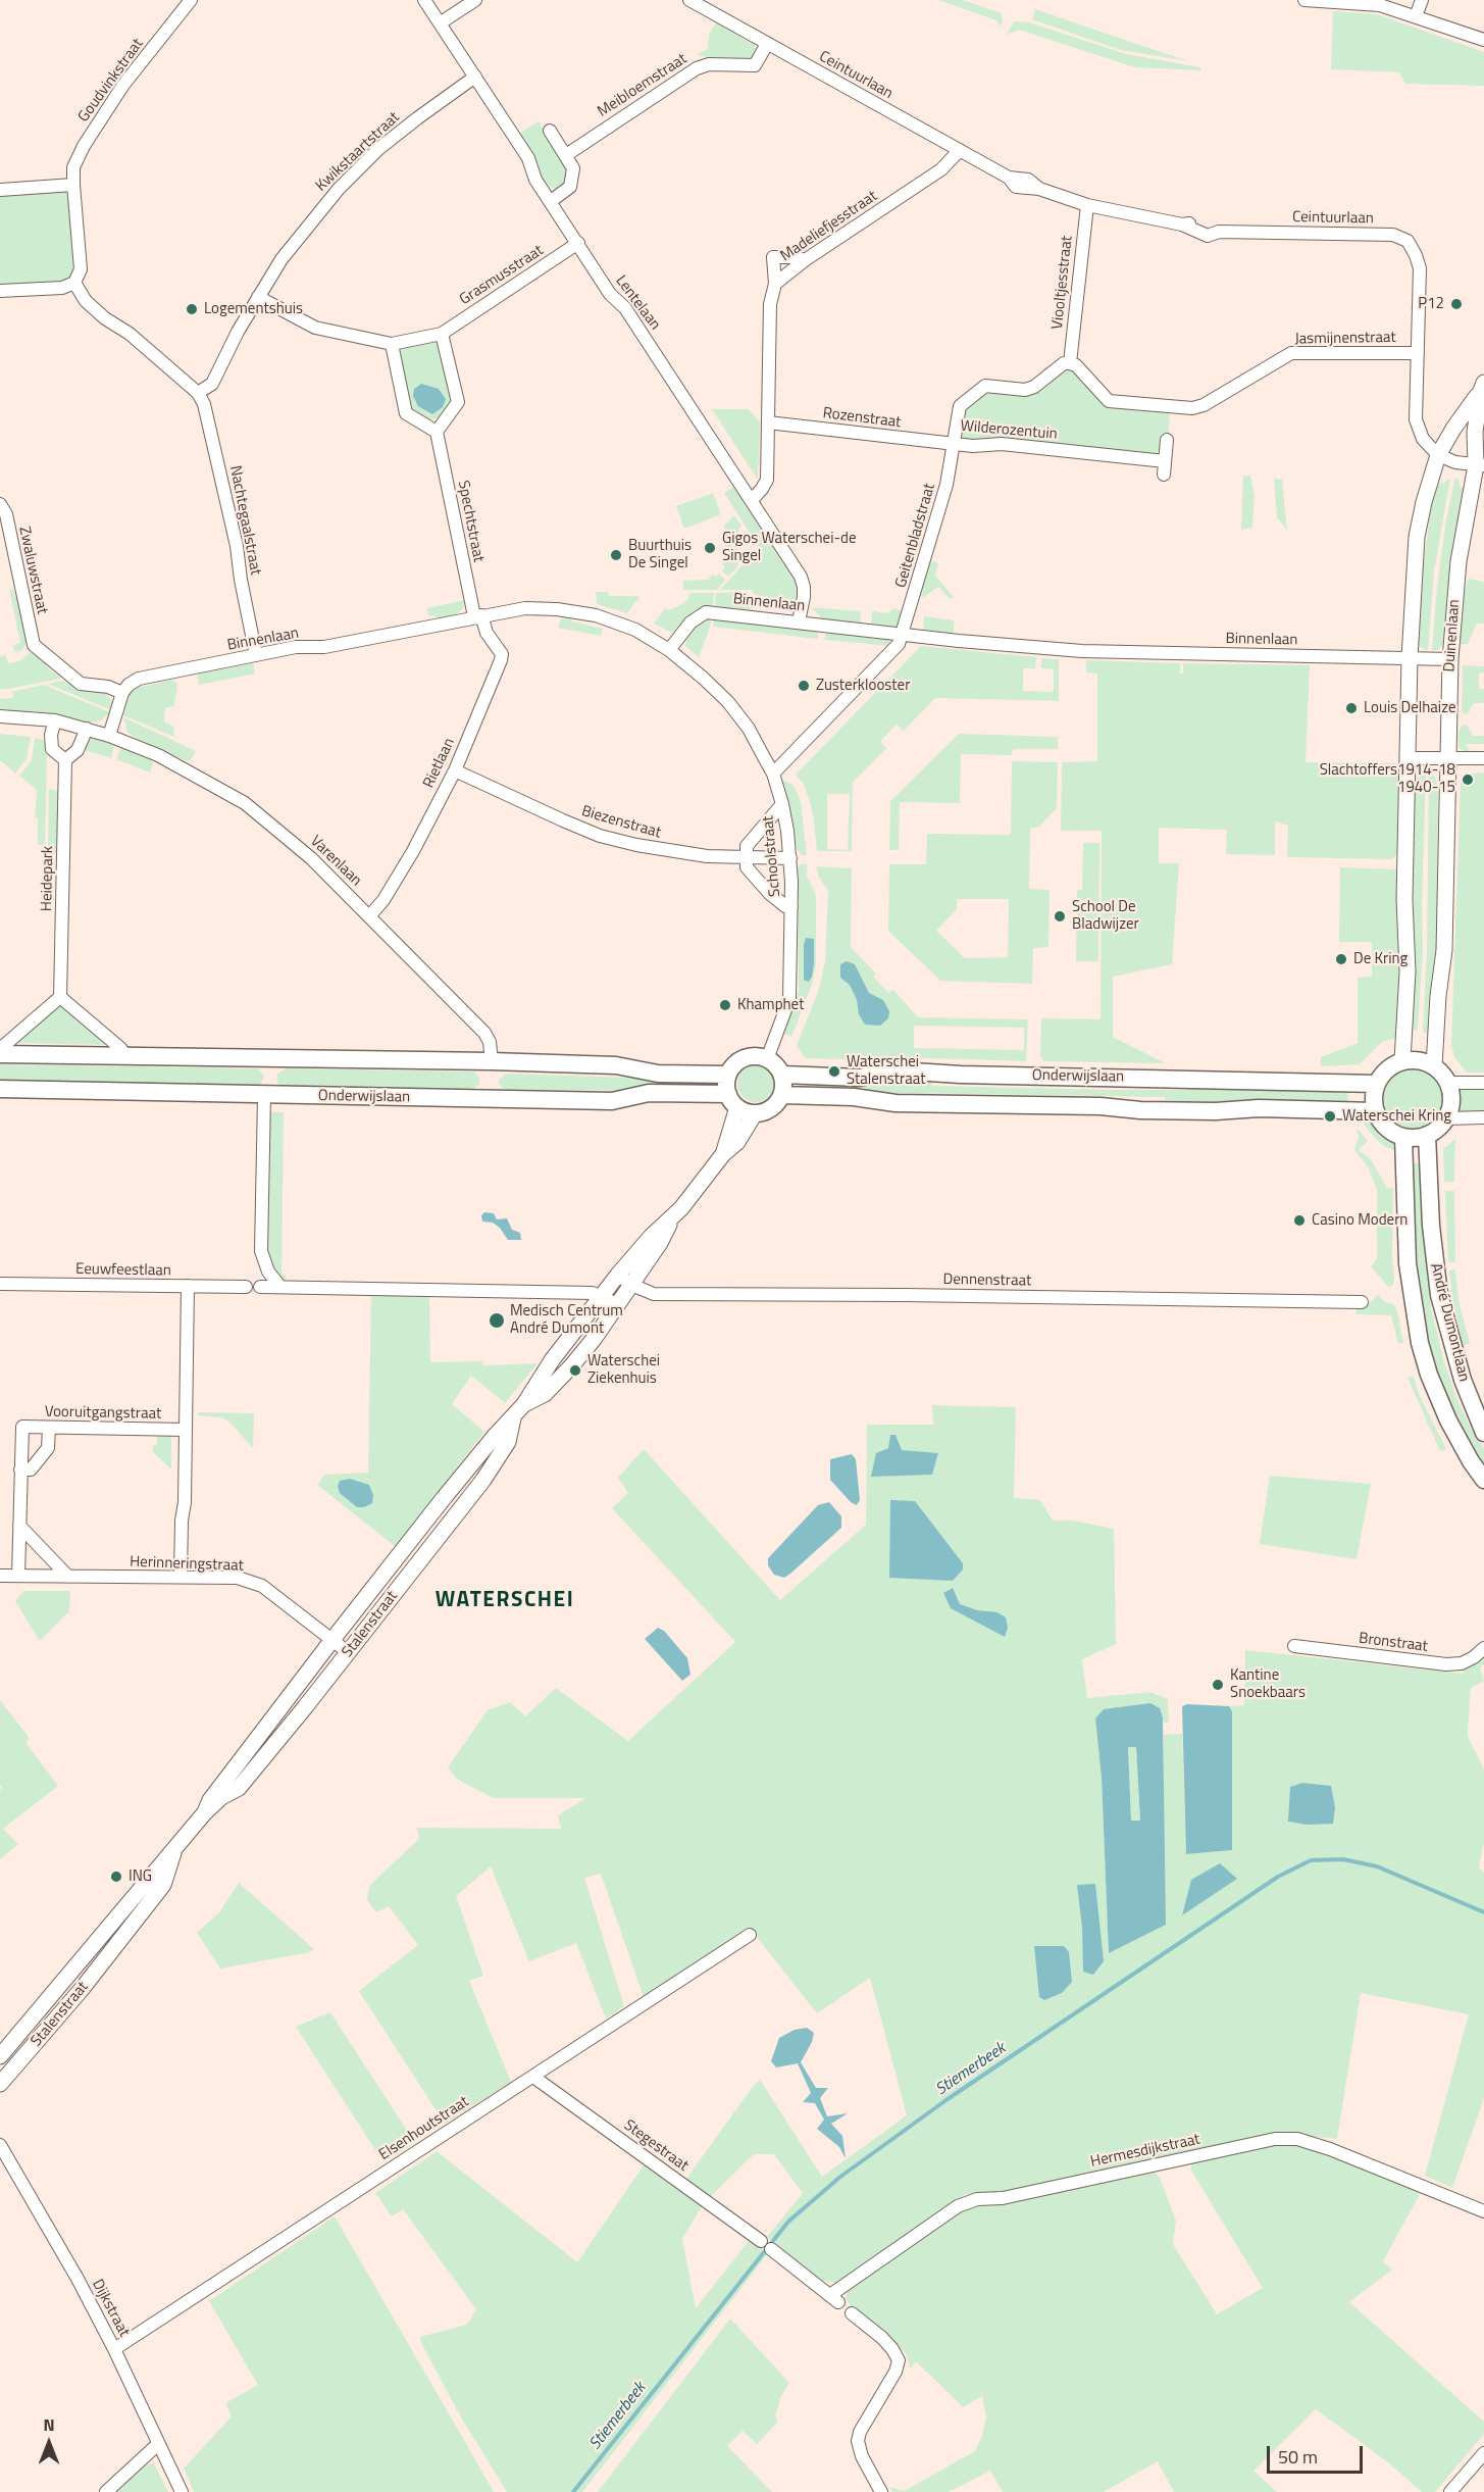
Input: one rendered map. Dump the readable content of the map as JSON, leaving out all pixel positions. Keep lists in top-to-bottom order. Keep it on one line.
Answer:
{"streets":{"main road":["Onderwijslaan","André Dumontlaan"],"street":["Ceintuurlaan","Goudvinkstraat","Meibloemstraat","Kwikstaartstraat","Madeliefjesstraat","Grasmusstraat","Viooltjesstraat","Lentelaan","Jasmijnenstraat","Rozenstraat","Wilderozentuin","Nachtegaalstraat","Spechtstraat","Geitenbladstraat","Zwaluwstraat","Binnenlaan","Duinenlaan","Rietlaan","Biezenstraat","Schoolstraat","Varenlaan","Heidepark","Eeuwfeestlaan","Dennenstraat","Vooruitgangstraat","Herinneringstraat","Stalenstraat","Bronstraat","Elsenhoutstraat","Stegestraat","Hermesdijkstraat","Dijkstraat"]},"crossings":[["Ceintuurlaan","Meibloemstraat"],["Ceintuurlaan","Madeliefjesstraat"],["Ceintuurlaan","Viooltjesstraat"],["Ceintuurlaan","Jasmijnenstraat"],["Goudvinkstraat","Nachtegaalstraat"],["Kwikstaartstraat","Lentelaan"],["Madeliefjesstraat","Lentelaan"],["Madeliefjesstraat","Rozenstraat"],["Grasmusstraat","Lentelaan"],["Viooltjesstraat","Jasmijnenstraat"],["Viooltjesstraat","Wilderozentuin"],["Lentelaan","Binnenlaan"],["Jasmijnenstraat","Wilderozentuin"],["Rozenstraat","Wilderozentuin"],["Rozenstraat","Geitenbladstraat"],["Wilderozentuin","Geitenbladstraat"],["Nachtegaalstraat","Binnenlaan"],["Spechtstraat","Binnenlaan"],["Spechtstraat","Rietlaan"],["Geitenbladstraat","Binnenlaan"],["Zwaluwstraat","Binnenlaan"],["Binnenlaan","Duinenlaan"],["Binnenlaan","Rietlaan"],["Binnenlaan","Schoolstraat"],["Duinenlaan","Onderwijslaan"],["Duinenlaan","André Dumontlaan"],["Rietlaan","Biezenstraat"],["Rietlaan","Varenlaan"],["Biezenstraat","Schoolstraat"],["Schoolstraat","Onderwijslaan"],["Schoolstraat","Stalenstraat"],["Onderwijslaan","André Dumontlaan"],["Onderwijslaan","Stalenstraat"],["Dennenstraat","Stalenstraat"],["Vooruitgangstraat","Herinneringstraat"],["Herinneringstraat","Stalenstraat"],["Elsenhoutstraat","Stegestraat"],["Elsenhoutstraat","Dijkstraat"],["Stegestraat","Hermesdijkstraat"]],"districts":["WATERSCHEI"],"water":["Stiemerbeek"],"places":["P12","Logementshuis","Gigos Waterschei-de Singel","Buurthuis De Singel","Zusterklooster","Louis Delhaize","Slachtoffers1914-18 1940-15","School De Bladwijzer","De Kring","Khamphet","Waterschei Stalenstraat","Waterschei Kring","Casino Modern","Medisch Centrum André Dumont","Waterschei Ziekenhuis","Kantine Snoekbaars","ING"],"scale_bar":"50 m","north":"top"}
